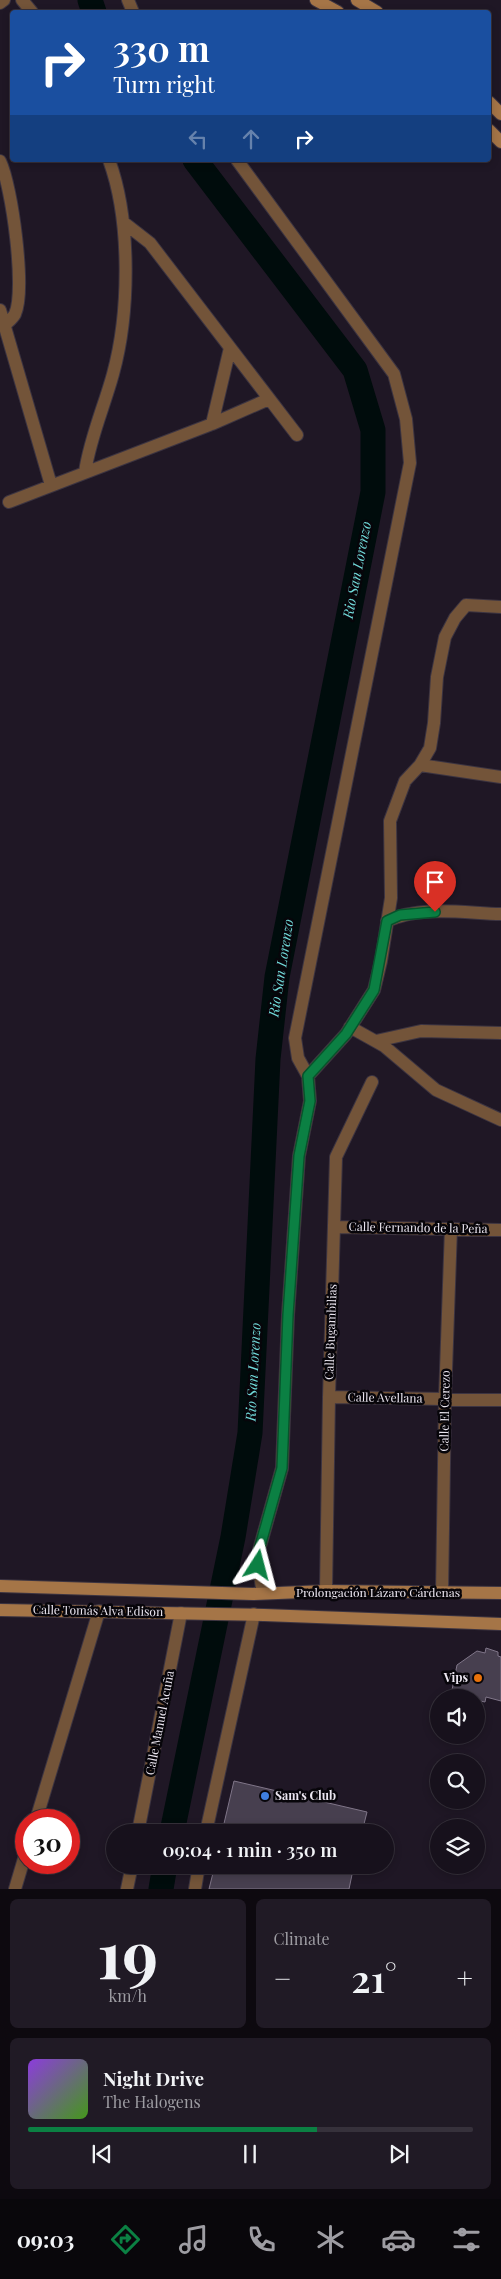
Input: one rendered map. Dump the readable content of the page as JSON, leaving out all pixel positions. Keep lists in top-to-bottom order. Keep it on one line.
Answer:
{"streets":{"main road":["Prolongación Lázaro Cárdenas","Calle Tomás Alva Edison"],"street":["Calle Fernando de la Peña","Calle Bugambilias","Calle Avellana","Calle El Cerezo","Calle Manuel Acuña"]},"crossings":[["Calle Fernando de la Peña","Calle Bugambilias"],["Calle Fernando de la Peña","Calle El Cerezo"],["Calle Bugambilias","Calle Avellana"],["Calle Bugambilias","Prolongación Lázaro Cárdenas"],["Calle Avellana","Calle El Cerezo"],["Calle El Cerezo","Prolongación Lázaro Cárdenas"],["Prolongación Lázaro Cárdenas","Calle Tomás Alva Edison"],["Calle Tomás Alva Edison","Calle Manuel Acuña"]],"water":["Rio San Lorenzo"],"places":["Vips","Sam's Club"],"page":{"turn":["330 m","Turn right"],"limit":"30","trip":"09:04 · 1 min · 350 m","tile":[["19","km/h"],"Climate"],"heat":["−","21°","+"],"song":["Night Drive","The Halogens"],"tabs":"09:03"}}
